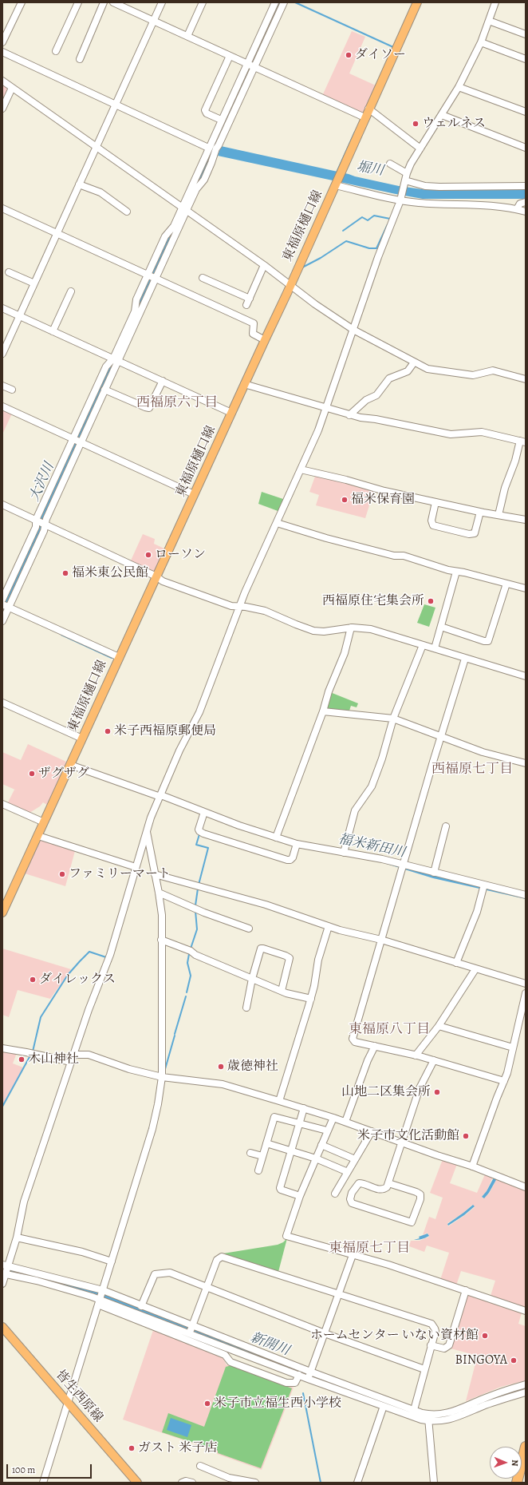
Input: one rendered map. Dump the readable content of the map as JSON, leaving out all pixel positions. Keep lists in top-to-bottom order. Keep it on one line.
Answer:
{"streets":{"main road":["東福原樋口線","皆生西原線"]},"districts":["西福原六丁目","西福原七丁目","東福原八丁目","東福原七丁目"],"water":["堀川","大沢川","福米新田川","新開川"],"places":["ダイソー","ウェルネス","福米保育園","ローソン","福米東公民館","西福原住宅集会所","米子西福原郵便局","ザグザグ","ファミリーマート","ダイレックス","木山神社","歳徳神社","山地二区集会所","米子市文化活動館","ホームセンター いない資材館","BINGOYA","米子市立福生西小学校","ガスト 米子店"],"scale_bar":"100 m","north":"right"}
